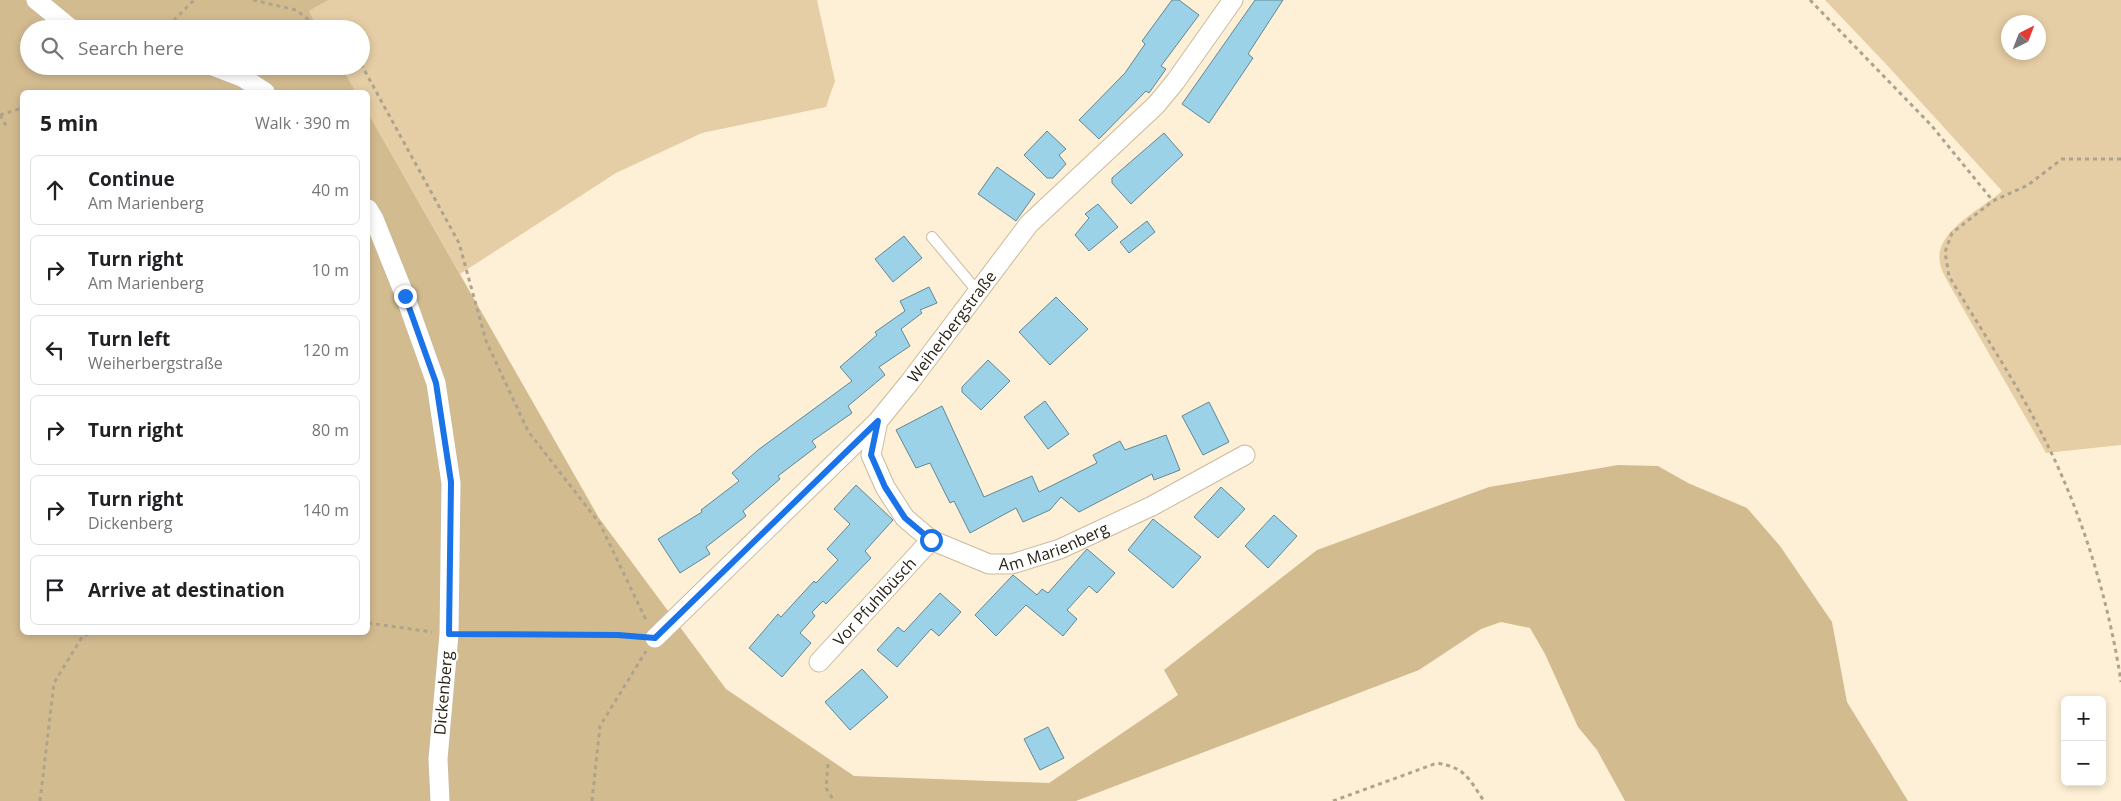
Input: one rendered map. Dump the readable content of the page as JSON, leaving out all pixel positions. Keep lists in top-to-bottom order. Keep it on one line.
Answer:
{"streets":{"street":["Weiherbergstraße","Am Marienberg","Vor Pfuhlbüsch","Dickenberg"]},"crossings":[["Weiherbergstraße","Am Marienberg"],["Am Marienberg","Vor Pfuhlbüsch"]],"north":"top right","page":{"search":"Search here","heading":["5 min","Walk · 390 m"],"list":[["Continue","Am Marienberg","40 m"],["Turn right","Am Marienberg","10 m"],["Turn left","Weiherbergstraße","120 m"],["Turn right","80 m"],["Turn right","Dickenberg","140 m"],"Arrive at destination"],"map_buttons":["+","−"]}}
